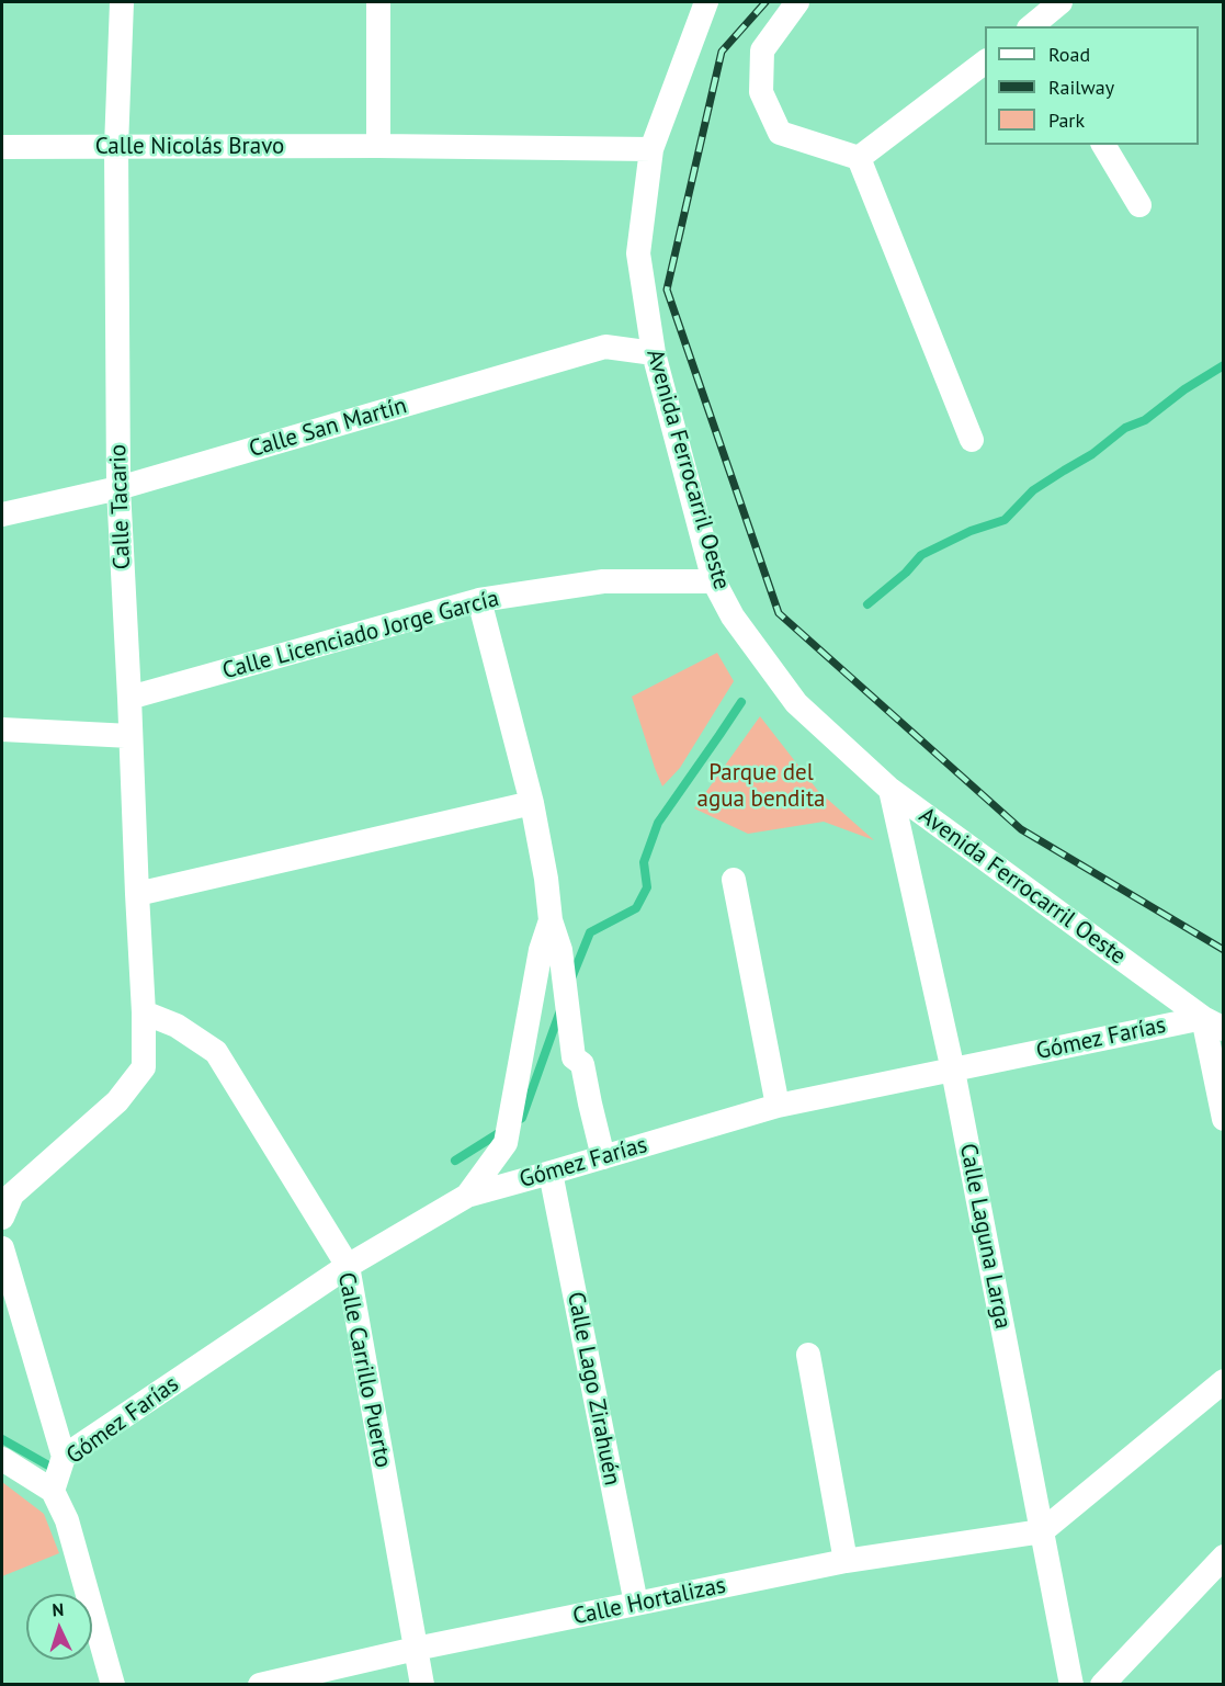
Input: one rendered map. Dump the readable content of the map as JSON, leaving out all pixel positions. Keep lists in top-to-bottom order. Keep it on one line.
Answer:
{"streets":{"street":["Calle Nicolás Bravo","Calle San Martín","Avenida Ferrocarril Oeste","Calle Tacario","Calle Licenciado Jorge García","Gómez Farías","Calle Laguna Larga","Calle Carrillo Puerto","Calle Lago Zirahuén","Calle Hortalizas"]},"crossings":[["Calle Nicolás Bravo","Avenida Ferrocarril Oeste"],["Calle Nicolás Bravo","Calle Tacario"],["Calle San Martín","Avenida Ferrocarril Oeste"],["Calle San Martín","Calle Tacario"],["Avenida Ferrocarril Oeste","Calle Licenciado Jorge García"],["Avenida Ferrocarril Oeste","Gómez Farías"],["Avenida Ferrocarril Oeste","Calle Laguna Larga"],["Calle Tacario","Calle Licenciado Jorge García"],["Calle Tacario","Calle Carrillo Puerto"],["Gómez Farías","Calle Laguna Larga"],["Gómez Farías","Calle Carrillo Puerto"],["Gómez Farías","Calle Lago Zirahuén"],["Calle Laguna Larga","Calle Hortalizas"],["Calle Carrillo Puerto","Calle Hortalizas"],["Calle Lago Zirahuén","Calle Hortalizas"]],"parks":["Parque del agua bendita"],"legend":["Road","Railway","Park"],"north":"top"}
